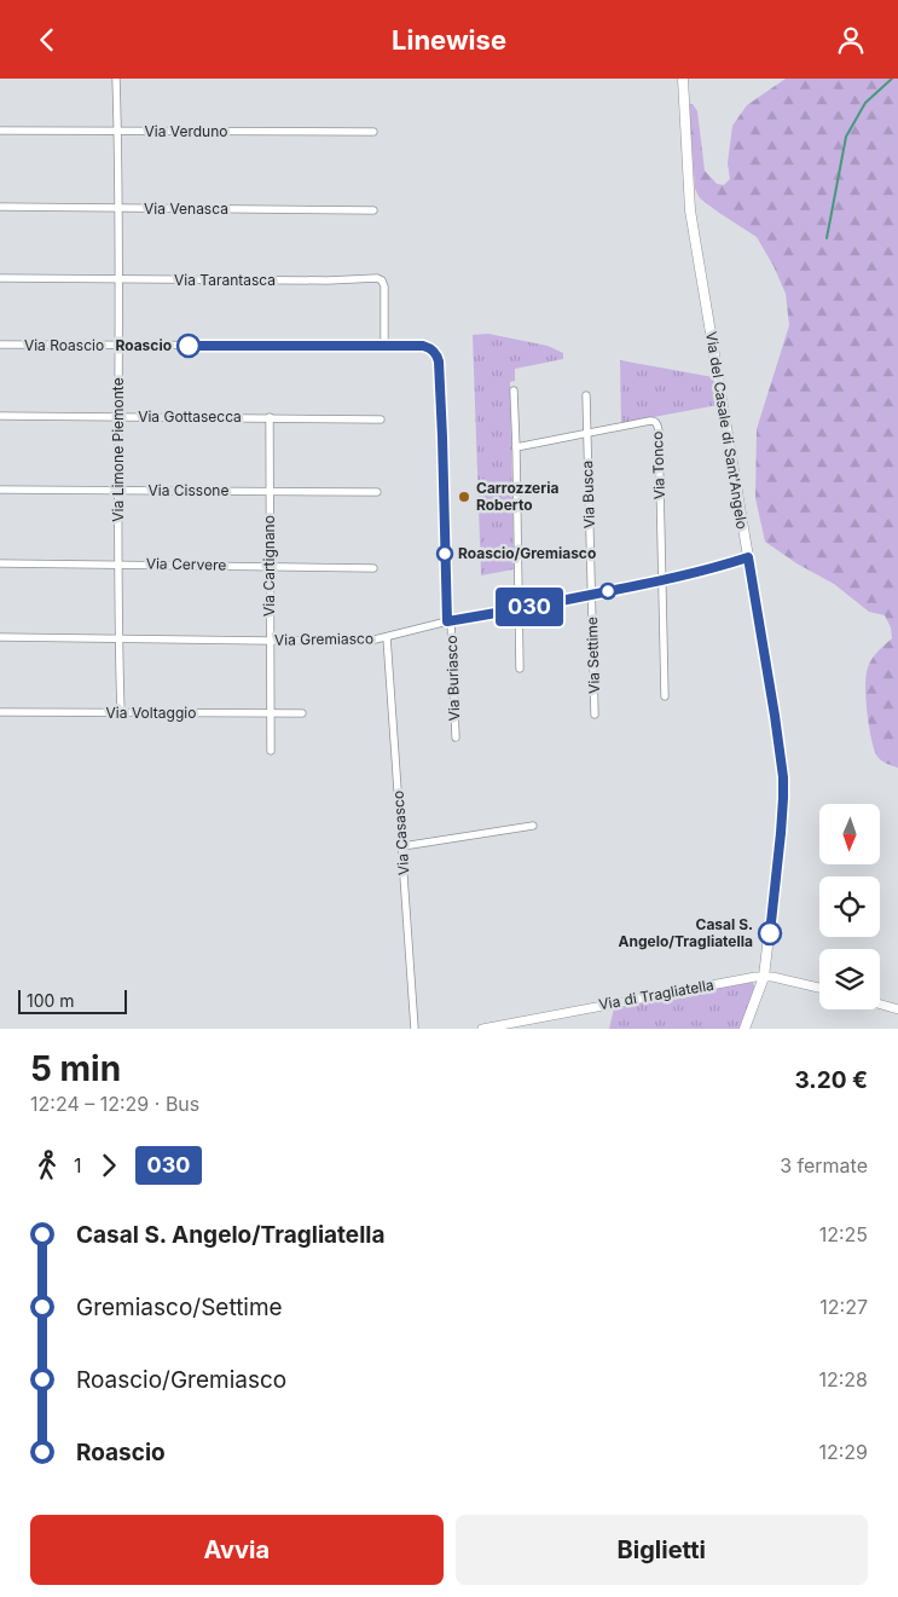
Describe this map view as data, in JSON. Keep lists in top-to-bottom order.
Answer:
{
  "streets": {
    "main road": ["Via del Casale di Sant'Angelo"],
    "street": [
      "Via Verduno",
      "Via Venasca",
      "Via Tarantasca",
      "Via Roascio",
      "Via Gottasecca",
      "Via Limone Piemonte",
      "Via Tonco",
      "Via Cissone",
      "Via Busca",
      "Via Cervere",
      "Via Cartignano",
      "Via Gremiasco",
      "Via Settime",
      "Via Buriasco",
      "Via Voltaggio",
      "Via Casasco",
      "Via di Tragliatella"
    ]
  },
  "crossings": [
    ["Via Verduno", "Via Limone Piemonte"],
    ["Via Venasca", "Via Limone Piemonte"],
    ["Via Tarantasca", "Via Roascio"],
    ["Via Tarantasca", "Via Limone Piemonte"],
    ["Via Roascio", "Via Limone Piemonte"],
    ["Via Roascio", "Via Gremiasco"],
    ["Via Roascio", "Via Buriasco"],
    ["Via Gottasecca", "Via Limone Piemonte"],
    ["Via Gottasecca", "Via Cartignano"],
    ["Via del Casale di Sant'Angelo", "Via Gremiasco"],
    ["Via del Casale di Sant'Angelo", "Via di Tragliatella"],
    ["Via Limone Piemonte", "Via Cissone"],
    ["Via Limone Piemonte", "Via Cervere"],
    ["Via Limone Piemonte", "Via Gremiasco"],
    ["Via Limone Piemonte", "Via Voltaggio"],
    ["Via Tonco", "Via Busca"],
    ["Via Tonco", "Via Gremiasco"],
    ["Via Cissone", "Via Cartignano"],
    ["Via Busca", "Via Gremiasco"],
    ["Via Busca", "Via Settime"],
    ["Via Cervere", "Via Cartignano"],
    ["Via Cartignano", "Via Gremiasco"],
    ["Via Cartignano", "Via Voltaggio"],
    ["Via Gremiasco", "Via Settime"],
    ["Via Gremiasco", "Via Buriasco"],
    ["Via Gremiasco", "Via Casasco"]
  ],
  "places": [
    "Roascio",
    "Carrozzeria Roberto",
    "Roascio/Gremiasco",
    "Casal S. Angelo/Tragliatella"
  ],
  "lines": ["bus line 030"],
  "scale_bar": "100 m",
  "north": "bottom",
  "page": {
    "header": "Linewise",
    "on_map": "030",
    "scale": "100 m",
    "heading": ["5 min", "12:24 – 12:29 · Bus", "3.20 €"],
    "legs": ["1", "030", "3 fermate"],
    "list": [
      {
        "name": "Casal S. Angelo/Tragliatella",
        "value": "12:25"
      },
      {
        "name": "Gremiasco/Settime",
        "value": "12:27"
      },
      {
        "name": "Roascio/Gremiasco",
        "value": "12:28"
      },
      {
        "name": "Roascio",
        "value": "12:29"
      }
    ],
    "buttons": ["Avvia", "Biglietti"]
  }
}
